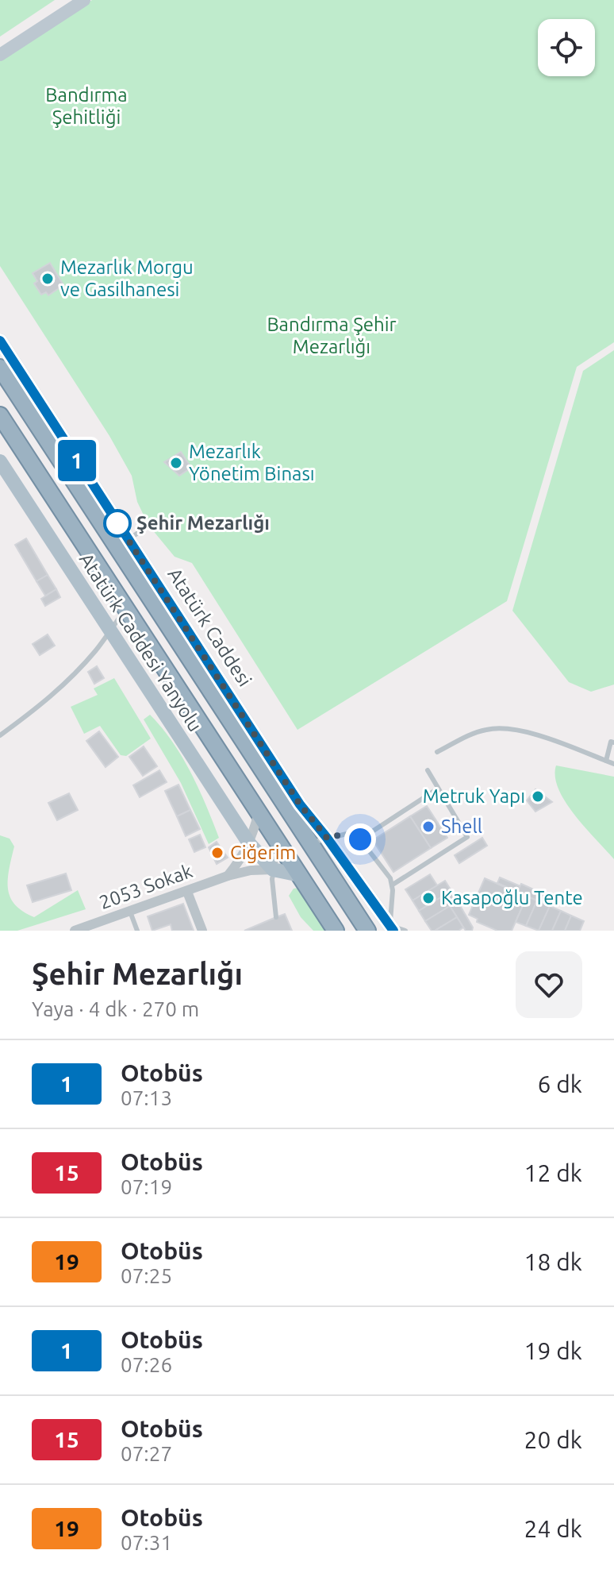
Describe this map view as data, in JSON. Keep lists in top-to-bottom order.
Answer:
{
  "streets": {
    "highway": ["Atatürk Caddesi"],
    "main road": ["Atatürk Caddesi Yanyolu"],
    "street": ["2053 Sokak"]
  },
  "crossings": [
    ["Atatürk Caddesi Yanyolu", "2053 Sokak"]
  ],
  "parks": ["Bandırma Şehitliği", "Bandırma Şehir Mezarlığı"],
  "places": [
    "Mezarlık Morgu ve Gasilhanesi",
    "Mezarlık Yönetim Binası",
    "Şehir Mezarlığı",
    "Metruk Yapı",
    "Shell",
    "Ciğerim",
    "Kasapoğlu Tente"
  ],
  "lines": ["bus line 1"],
  "page": {
    "on_map": "1",
    "heading": ["Şehir Mezarlığı", "Yaya · 4 dk · 270 m"],
    "list": [
      {
        "mark": "1",
        "name": "Otobüs",
        "note": "07:13",
        "value": "6 dk"
      },
      {
        "mark": "15",
        "name": "Otobüs",
        "note": "07:19",
        "value": "12 dk"
      },
      {
        "mark": "19",
        "name": "Otobüs",
        "note": "07:25",
        "value": "18 dk"
      },
      {
        "mark": "1",
        "name": "Otobüs",
        "note": "07:26",
        "value": "19 dk"
      },
      {
        "mark": "15",
        "name": "Otobüs",
        "note": "07:27",
        "value": "20 dk"
      },
      {
        "mark": "19",
        "name": "Otobüs",
        "note": "07:31",
        "value": "24 dk"
      }
    ]
  }
}
